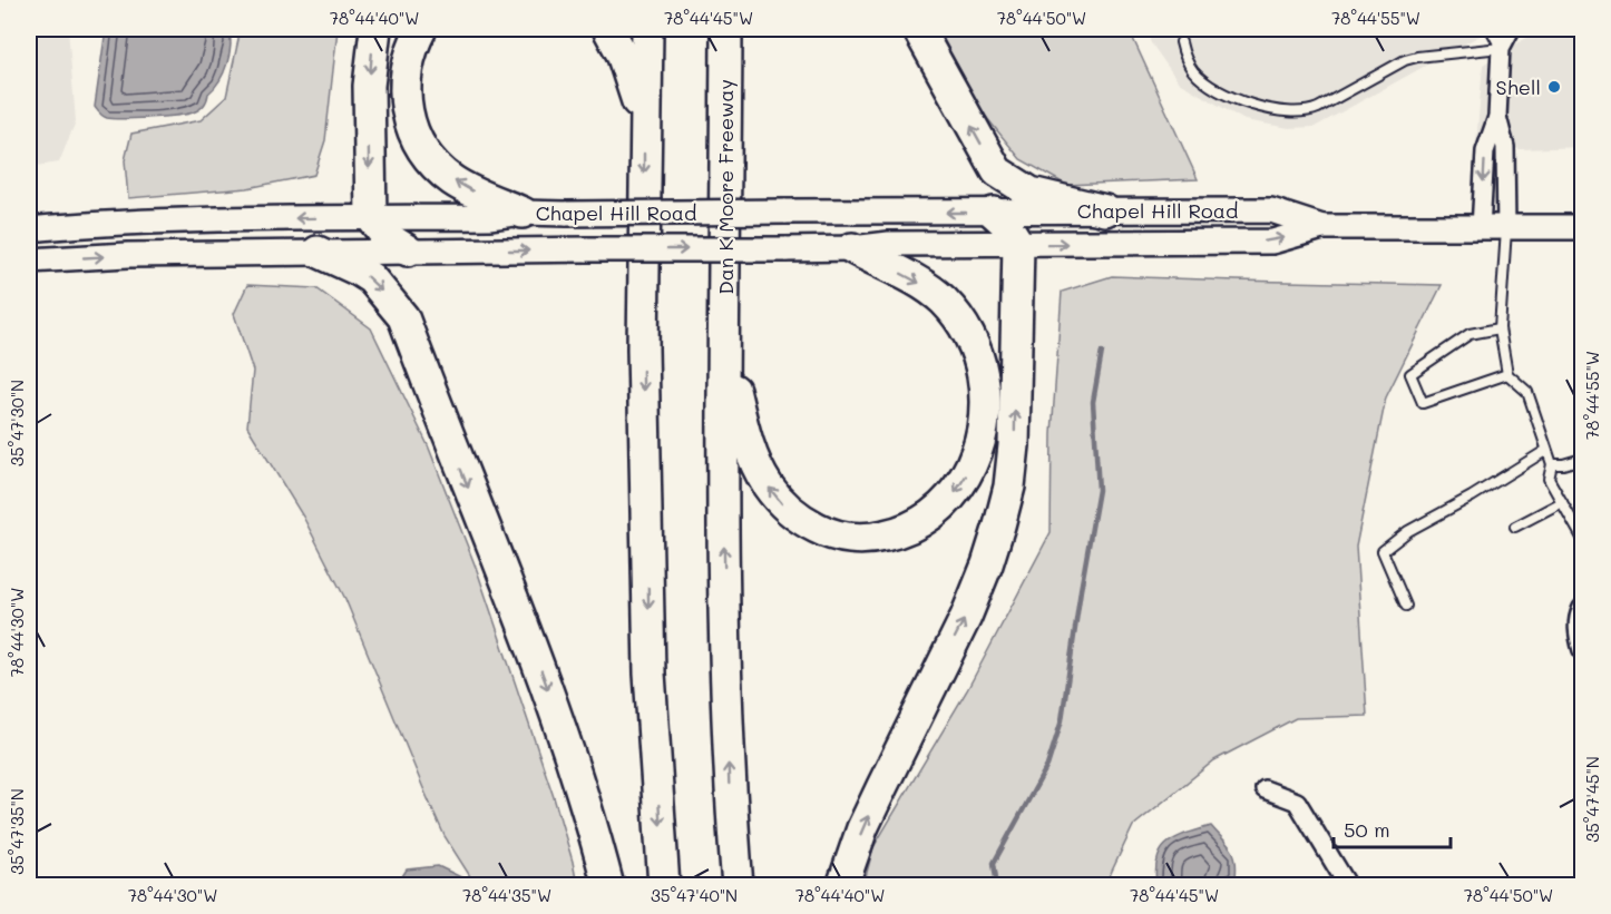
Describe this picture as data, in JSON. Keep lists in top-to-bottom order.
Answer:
{
  "streets": {
    "highway": ["Dan K Moore Freeway"],
    "main road": ["Chapel Hill Road"]
  },
  "places": ["Shell"],
  "scale_bar": "50 m",
  "coordinates": [
    "78°44'40\"W",
    "78°44'45\"W",
    "78°44'50\"W",
    "78°44'55\"W",
    "35°47'30\"N",
    "78°44'30\"W",
    "35°47'45\"N",
    "35°47'35\"N",
    "78°44'35\"W",
    "35°47'40\"N"
  ]
}
